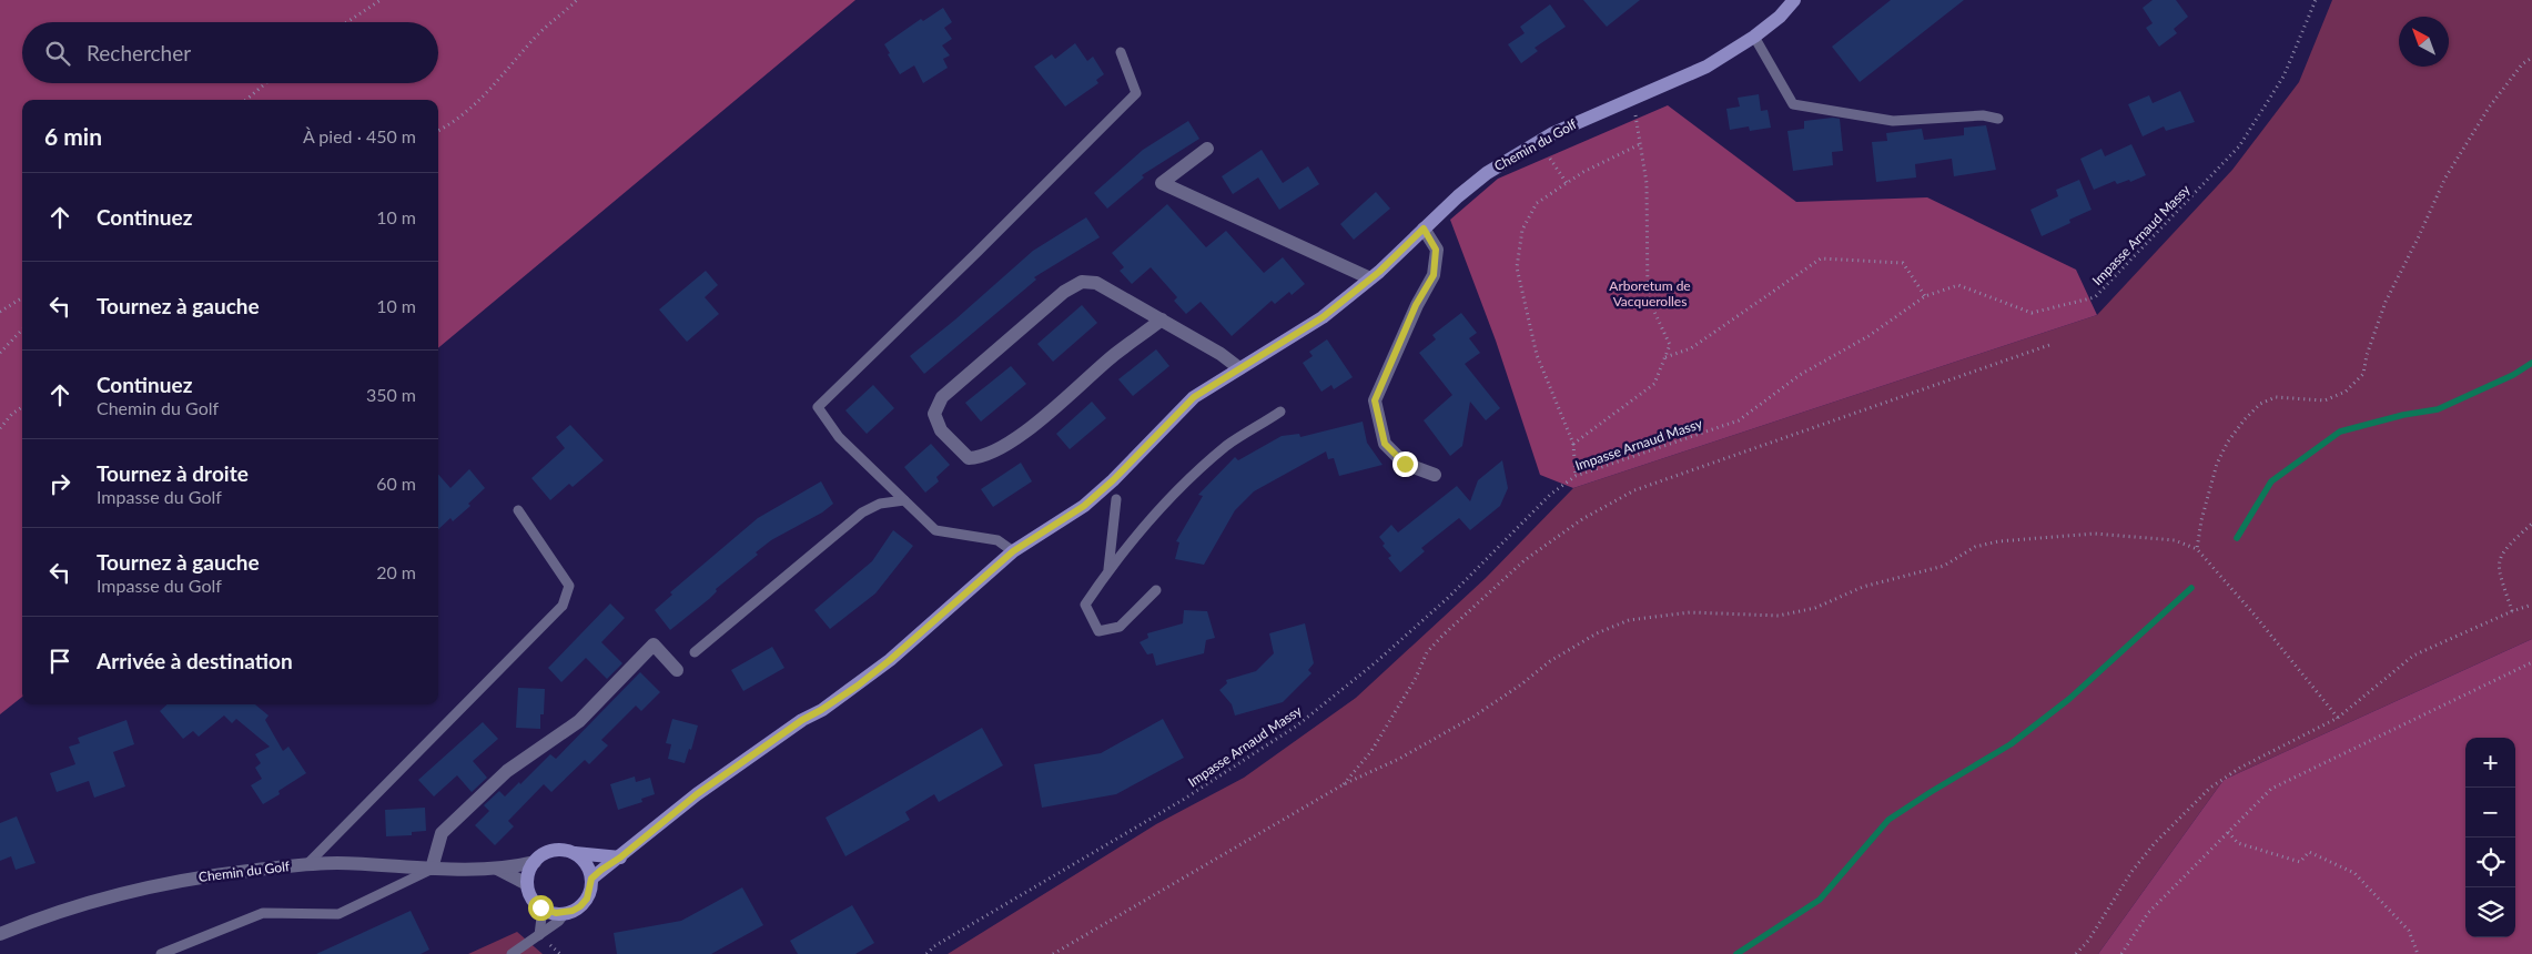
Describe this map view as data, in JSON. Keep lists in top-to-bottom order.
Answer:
{
  "streets": {
    "street": ["Chemin du Golf"],
    "path": ["Impasse Arnaud Massy"]
  },
  "parks": ["Arboretum de Vacquerolles"],
  "north": "top left",
  "page": {
    "search": "Rechercher",
    "heading": ["6 min", "À pied · 450 m"],
    "list": [
      ["Continuez", "10 m"],
      ["Tournez à gauche", "10 m"],
      ["Continuez", "Chemin du Golf", "350 m"],
      ["Tournez à droite", "Impasse du Golf", "60 m"],
      ["Tournez à gauche", "Impasse du Golf", "20 m"],
      "Arrivée à destination"
    ],
    "map_buttons": ["+", "−"]
  }
}
